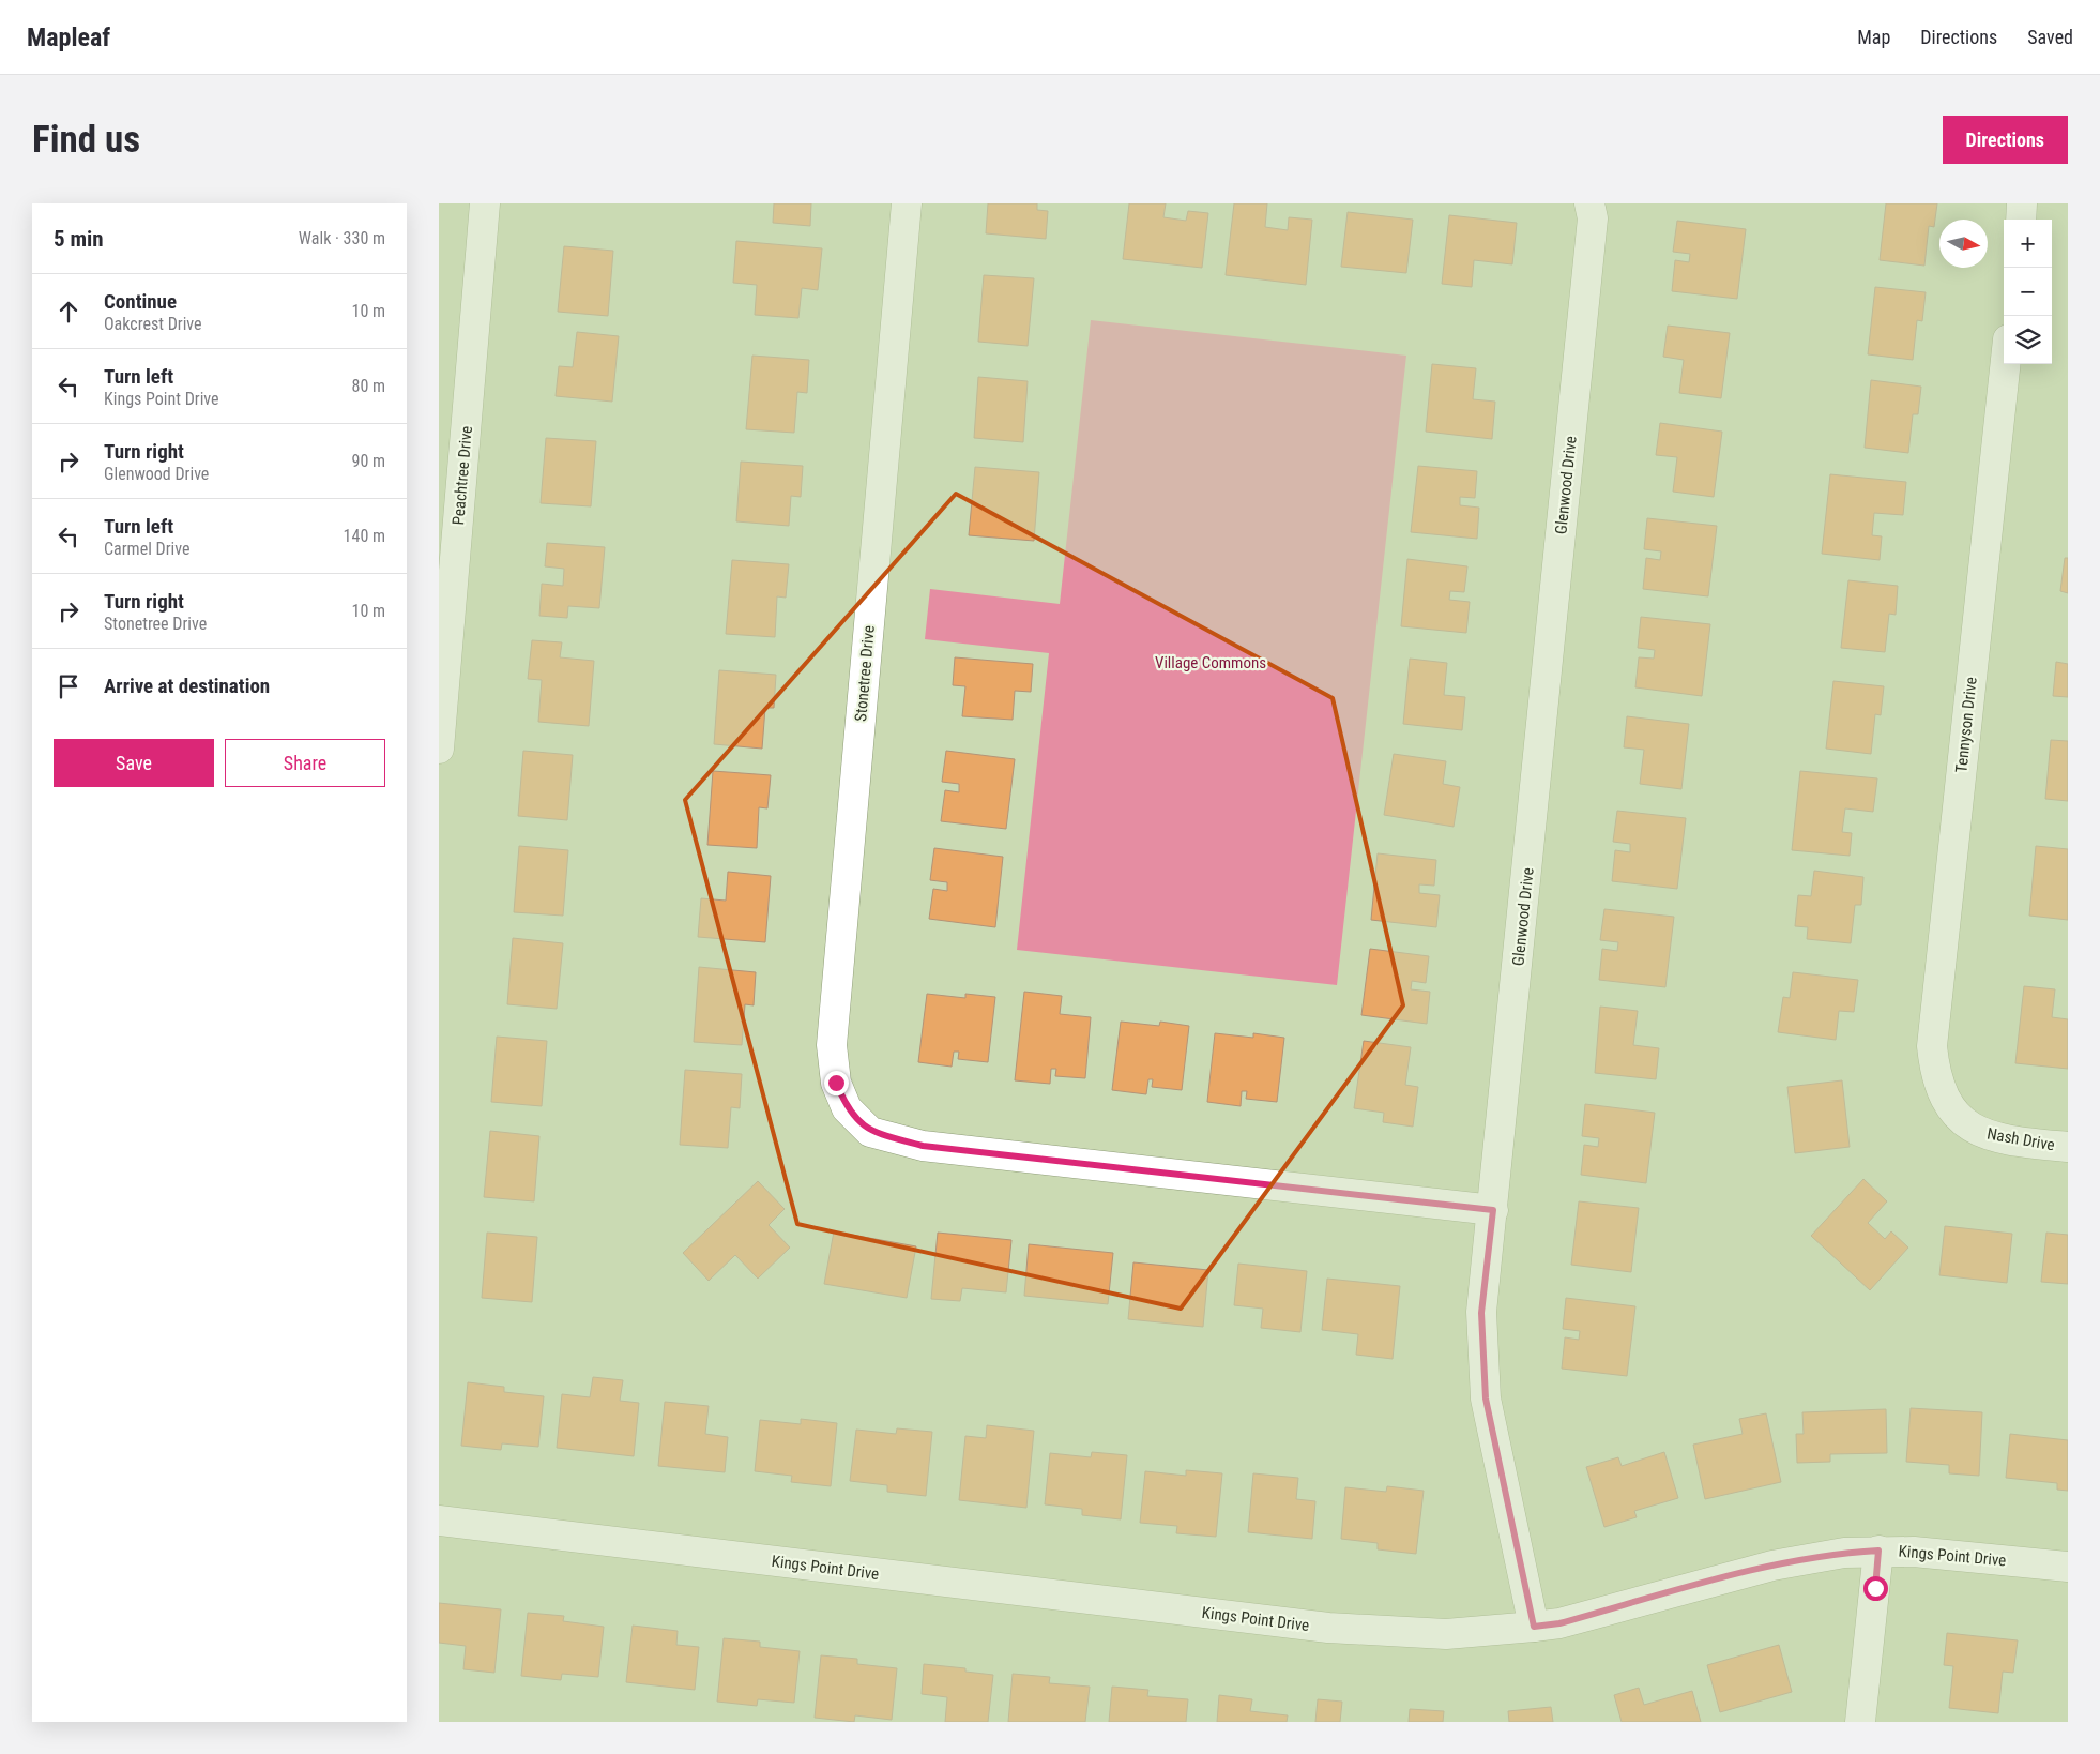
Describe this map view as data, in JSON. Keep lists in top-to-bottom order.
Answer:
{
  "streets": {
    "street": [
      "Peachtree Drive",
      "Glenwood Drive",
      "Stonetree Drive",
      "Tennyson Drive",
      "Nash Drive",
      "Kings Point Drive"
    ]
  },
  "crossings": [
    ["Glenwood Drive", "Stonetree Drive"],
    ["Glenwood Drive", "Kings Point Drive"],
    ["Tennyson Drive", "Nash Drive"]
  ],
  "parks": ["Village Commons"],
  "north": "right",
  "page": {
    "header": "Mapleaf",
    "nav": ["Map", "Directions", "Saved"],
    "buttons": [
      "Directions",
      ["Save", "Share"]
    ],
    "title": "Find us",
    "heading": ["5 min", "Walk · 330 m"],
    "map_buttons": ["+", "−"],
    "list": [
      ["Continue", "Oakcrest Drive", "10 m"],
      ["Turn left", "Kings Point Drive", "80 m"],
      ["Turn right", "Glenwood Drive", "90 m"],
      ["Turn left", "Carmel Drive", "140 m"],
      ["Turn right", "Stonetree Drive", "10 m"],
      "Arrive at destination"
    ]
  }
}
